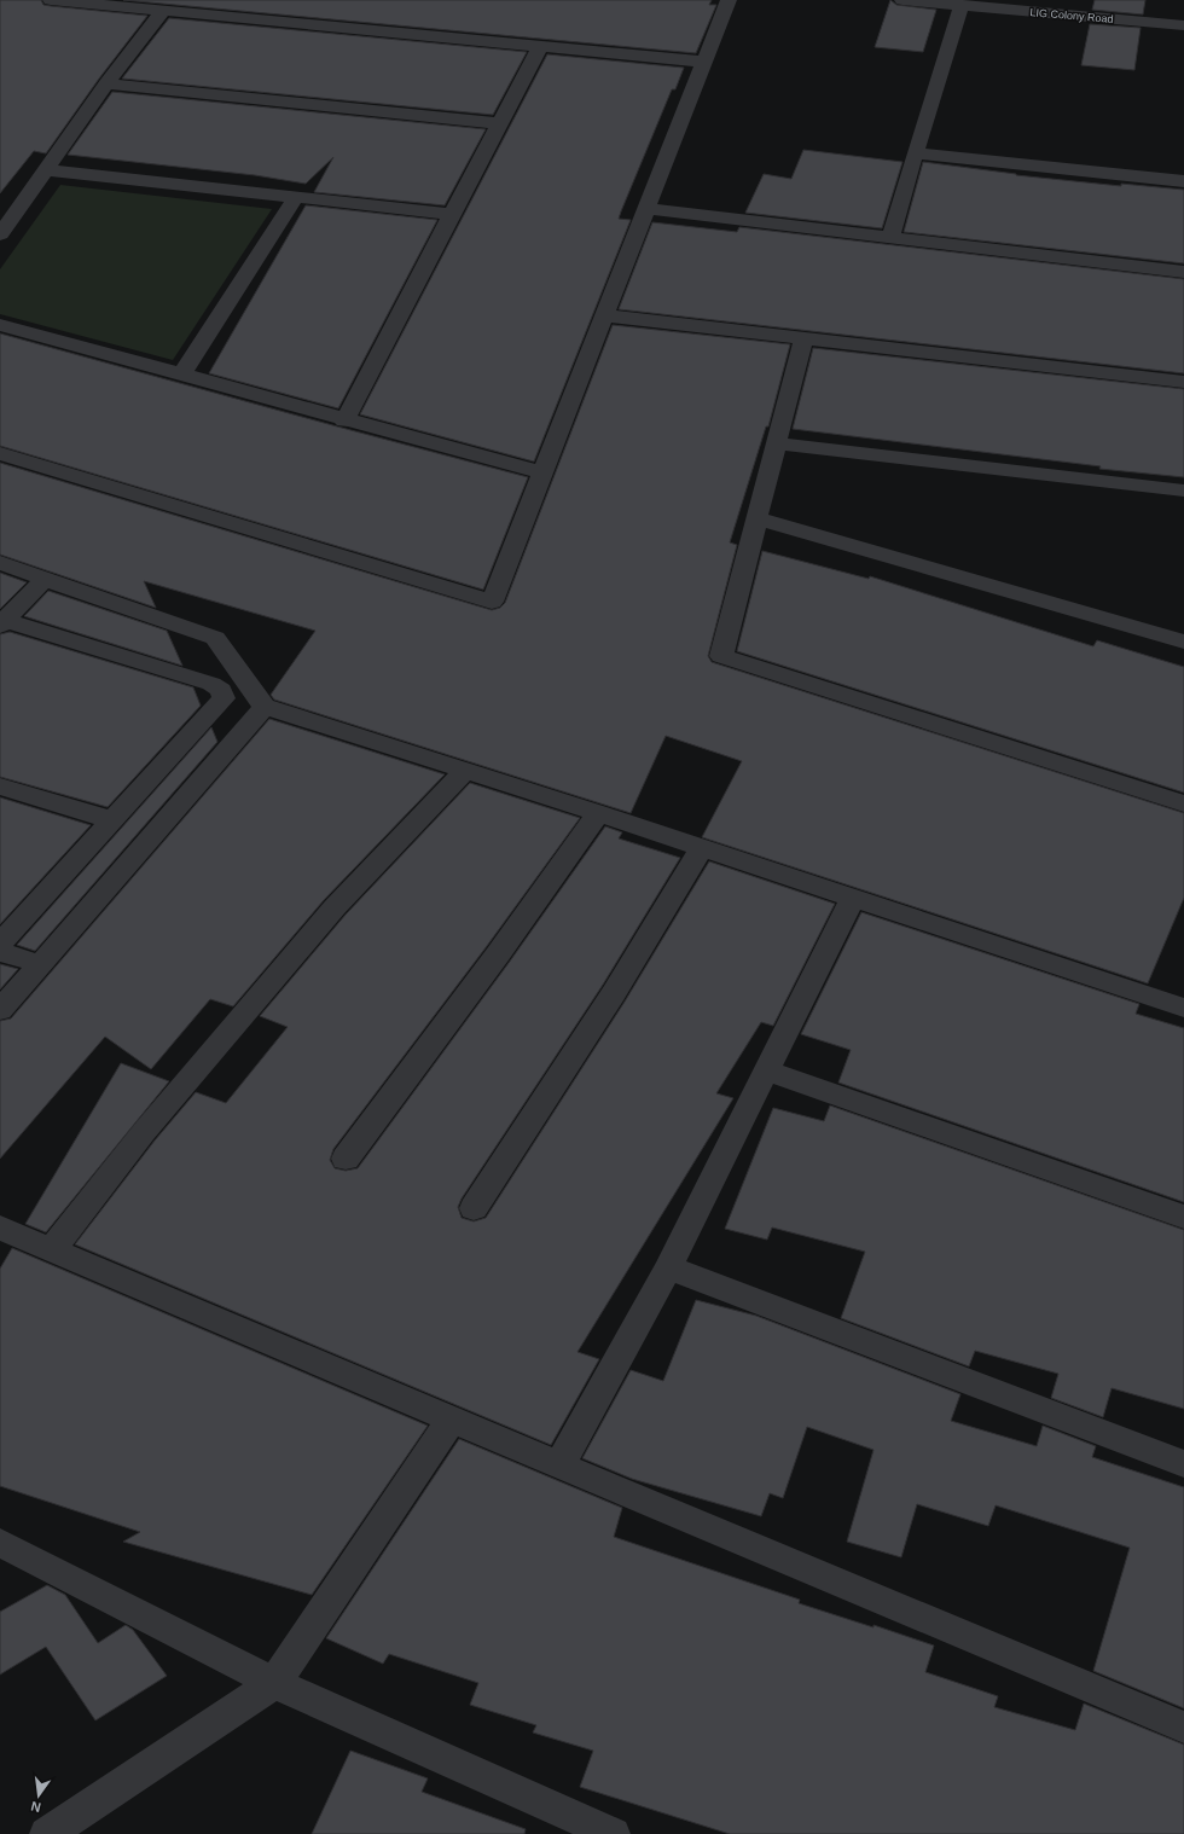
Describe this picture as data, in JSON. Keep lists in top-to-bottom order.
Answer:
{
  "streets": {
    "street": ["LIG Colony Road"]
  },
  "north": "bottom"
}
